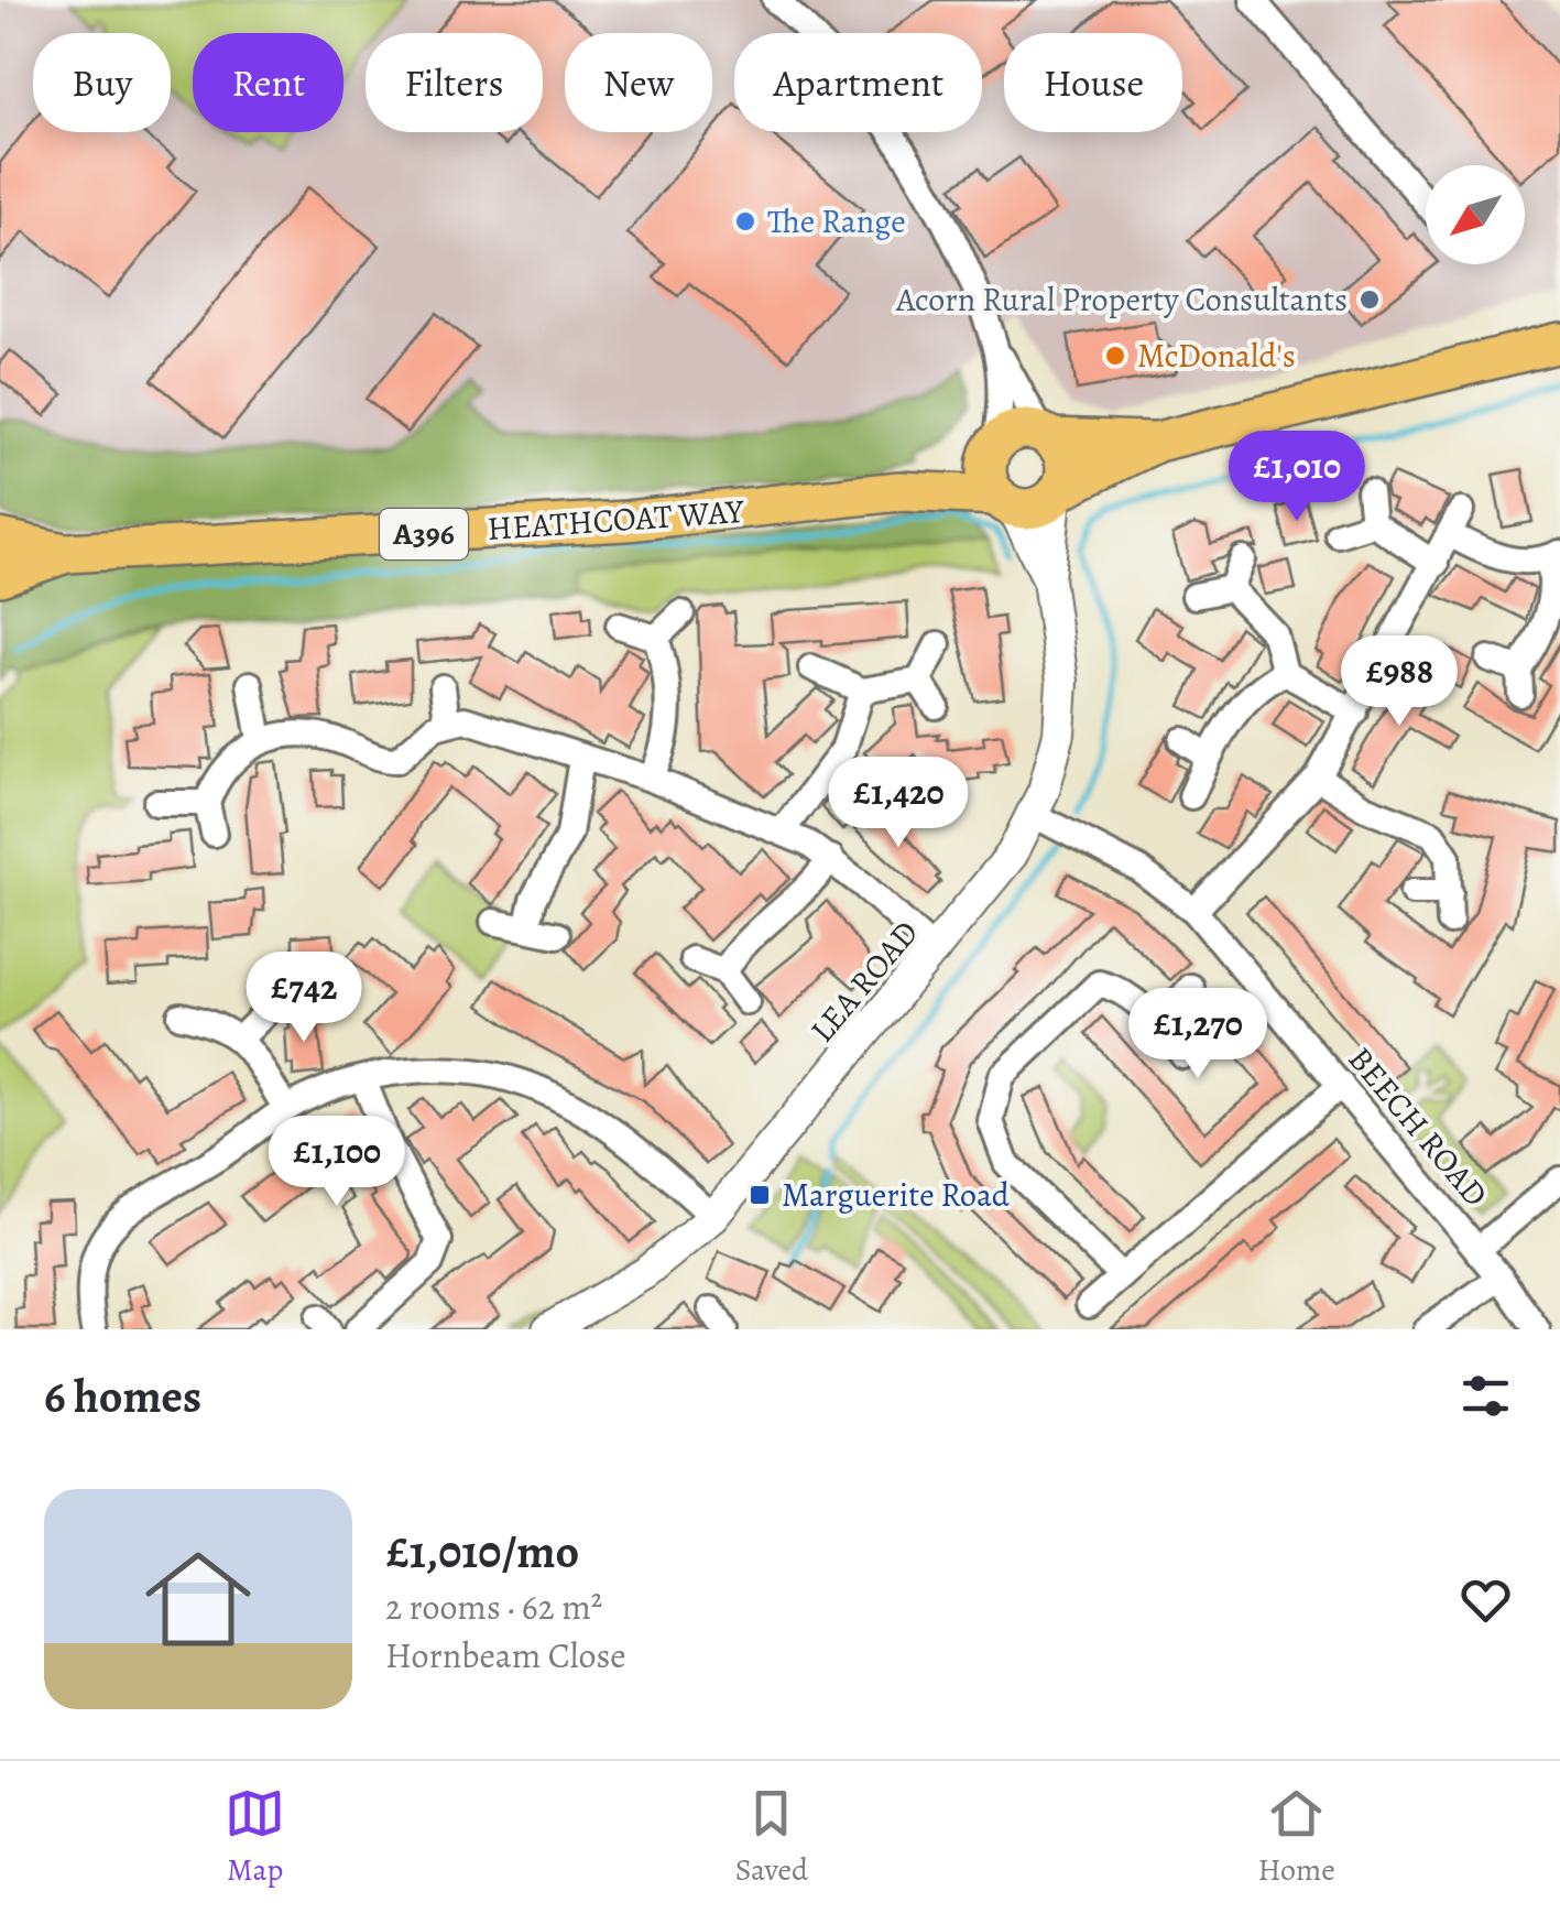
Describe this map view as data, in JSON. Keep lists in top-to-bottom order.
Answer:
{
  "streets": {
    "main road": ["HEATHCOAT WAY", "A396"],
    "street": ["LEA ROAD", "BEECH ROAD"]
  },
  "crossings": [
    ["HEATHCOAT WAY", "LEA ROAD"],
    ["LEA ROAD", "BEECH ROAD"]
  ],
  "places": {
    "other": ["The Range", "Acorn Rural Property Consultants", "McDonald's"],
    "transit": ["Marguerite Road"]
  },
  "north": "bottom left",
  "page": {
    "chip": [
      "Buy",
      "Rent",
      "Filters",
      "New",
      "Apartment",
      "House"
    ],
    "price": [
      "£1,010",
      "£988",
      "£1,420",
      "£742",
      "£1,270",
      "£1,100"
    ],
    "heading": "6 homes",
    "list": [
      {
        "name": "£1,010/mo",
        "note": "2 rooms · 62 m² · Hornbeam Close"
      }
    ],
    "tabs": ["Map", "Saved", "Home"]
  }
}
